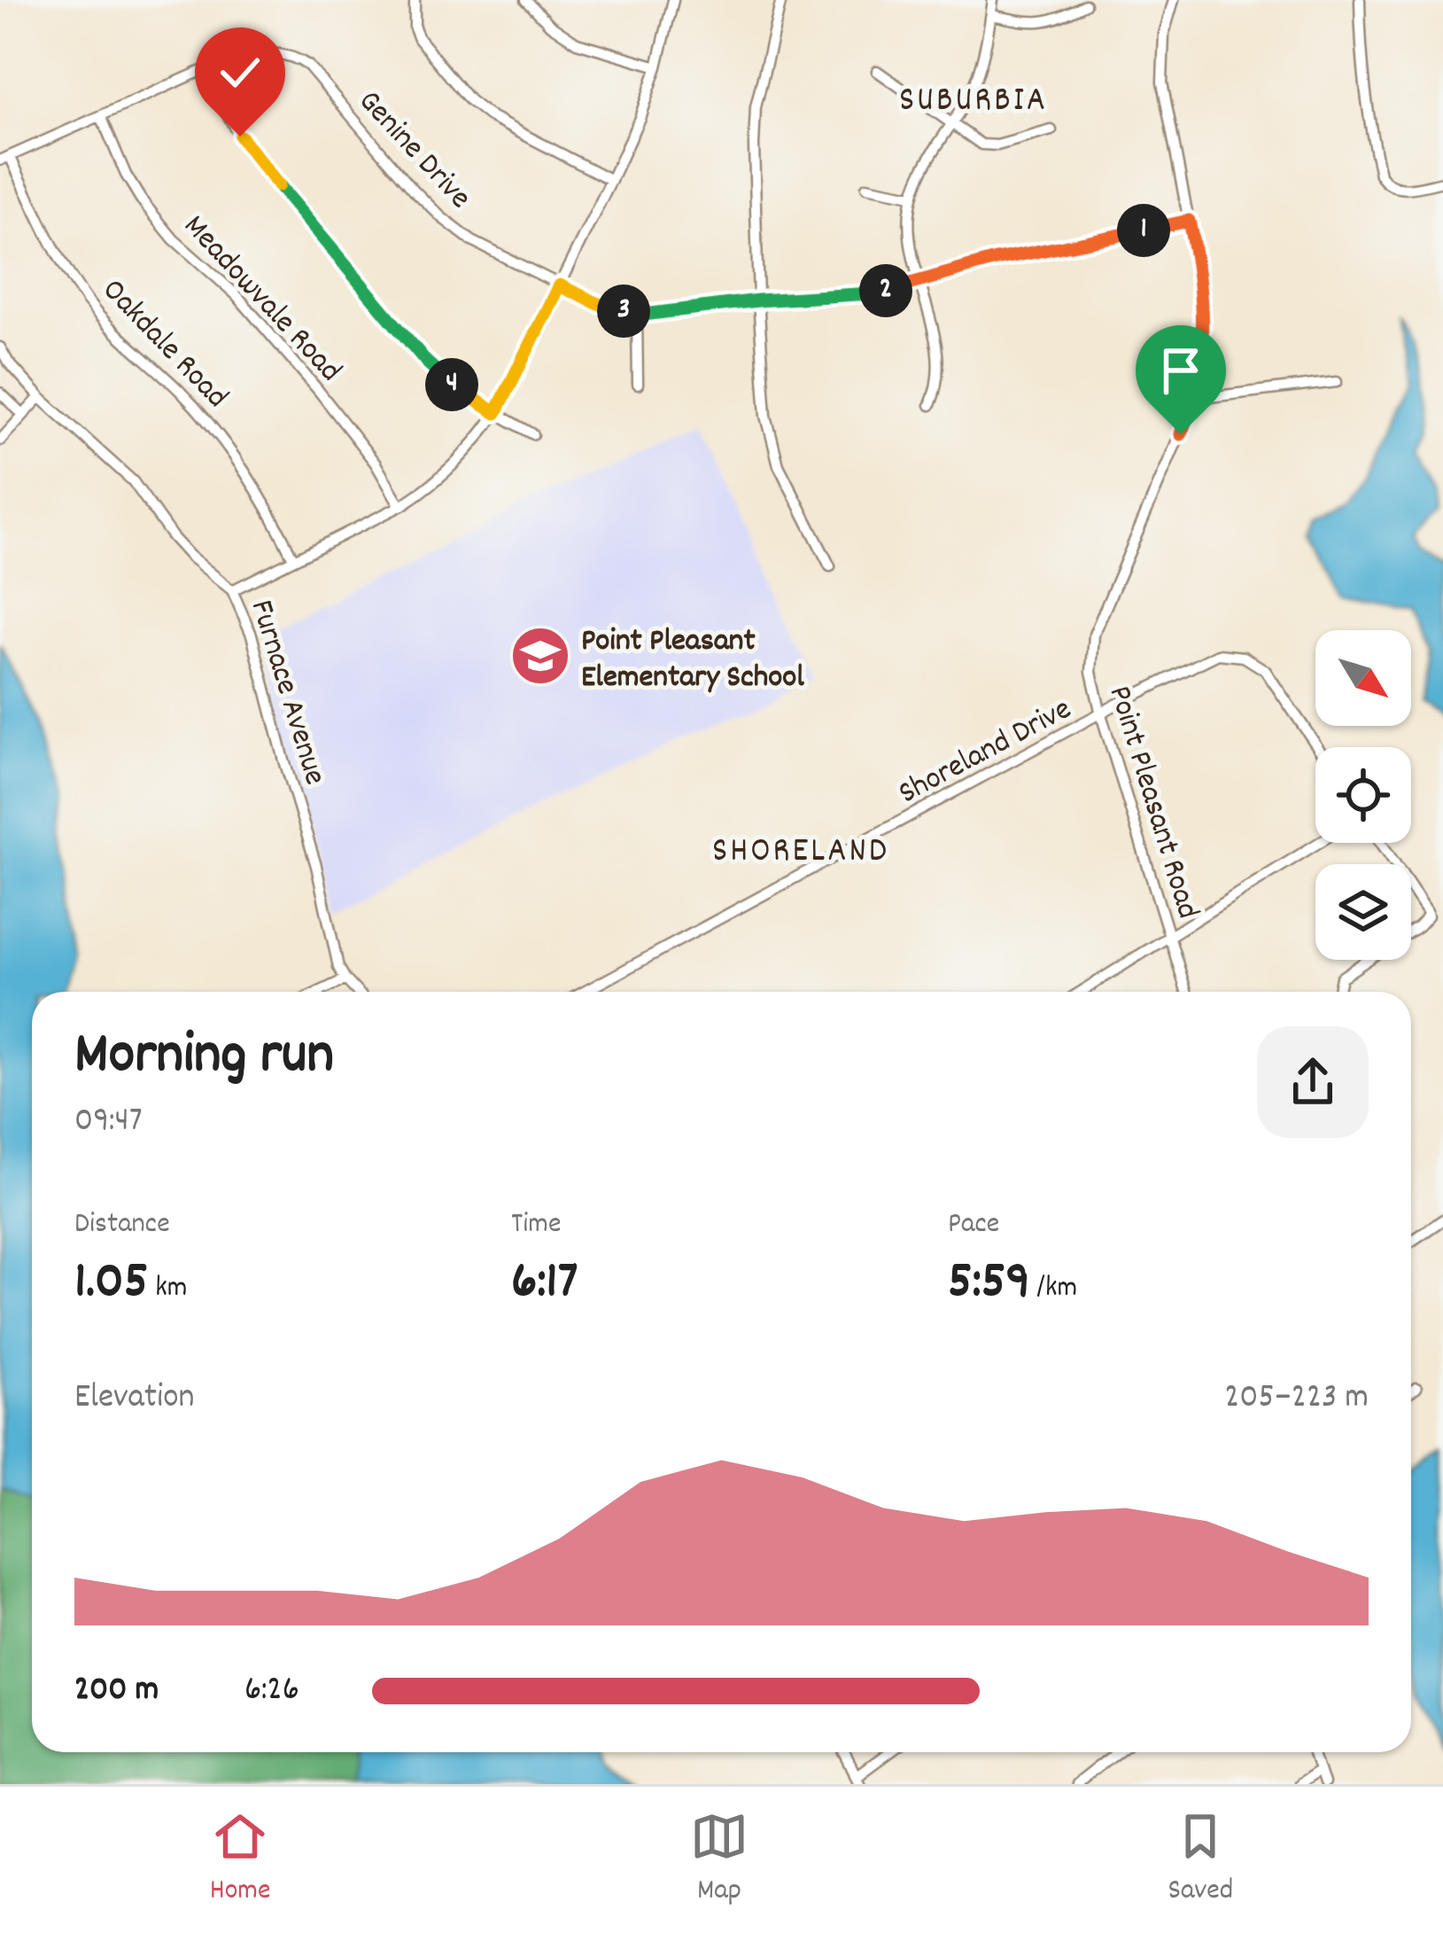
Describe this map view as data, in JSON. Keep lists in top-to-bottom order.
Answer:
{
  "streets": {
    "street": [
      "Genine Drive",
      "Meadowvale Road",
      "Oakdale Road",
      "Furnace Avenue",
      "Shoreland Drive",
      "Point Pleasant Road"
    ]
  },
  "crossings": [
    ["Genine Drive", "Meadowvale Road"],
    ["Genine Drive", "Oakdale Road"],
    ["Genine Drive", "Point Pleasant Road"],
    ["Shoreland Drive", "Point Pleasant Road"]
  ],
  "districts": ["SUBURBIA", "SHORELAND"],
  "places": {
    "school or university": ["Point Pleasant Elementary School"]
  },
  "north": "bottom right",
  "page": {
    "pins": [
      "1",
      "2",
      "3",
      "4"
    ],
    "heading": ["Morning run", "09:47"],
    "stats": [
      ["Distance", "1.05 km"],
      ["Time", "6:17"],
      ["Pace", "5:59 /km"]
    ],
    "chart": ["Elevation", "205–223 m"],
    "list": [
      {
        "name": "200 m",
        "note": "6:26"
      }
    ],
    "tabs": ["Home", "Map", "Saved"]
  }
}
